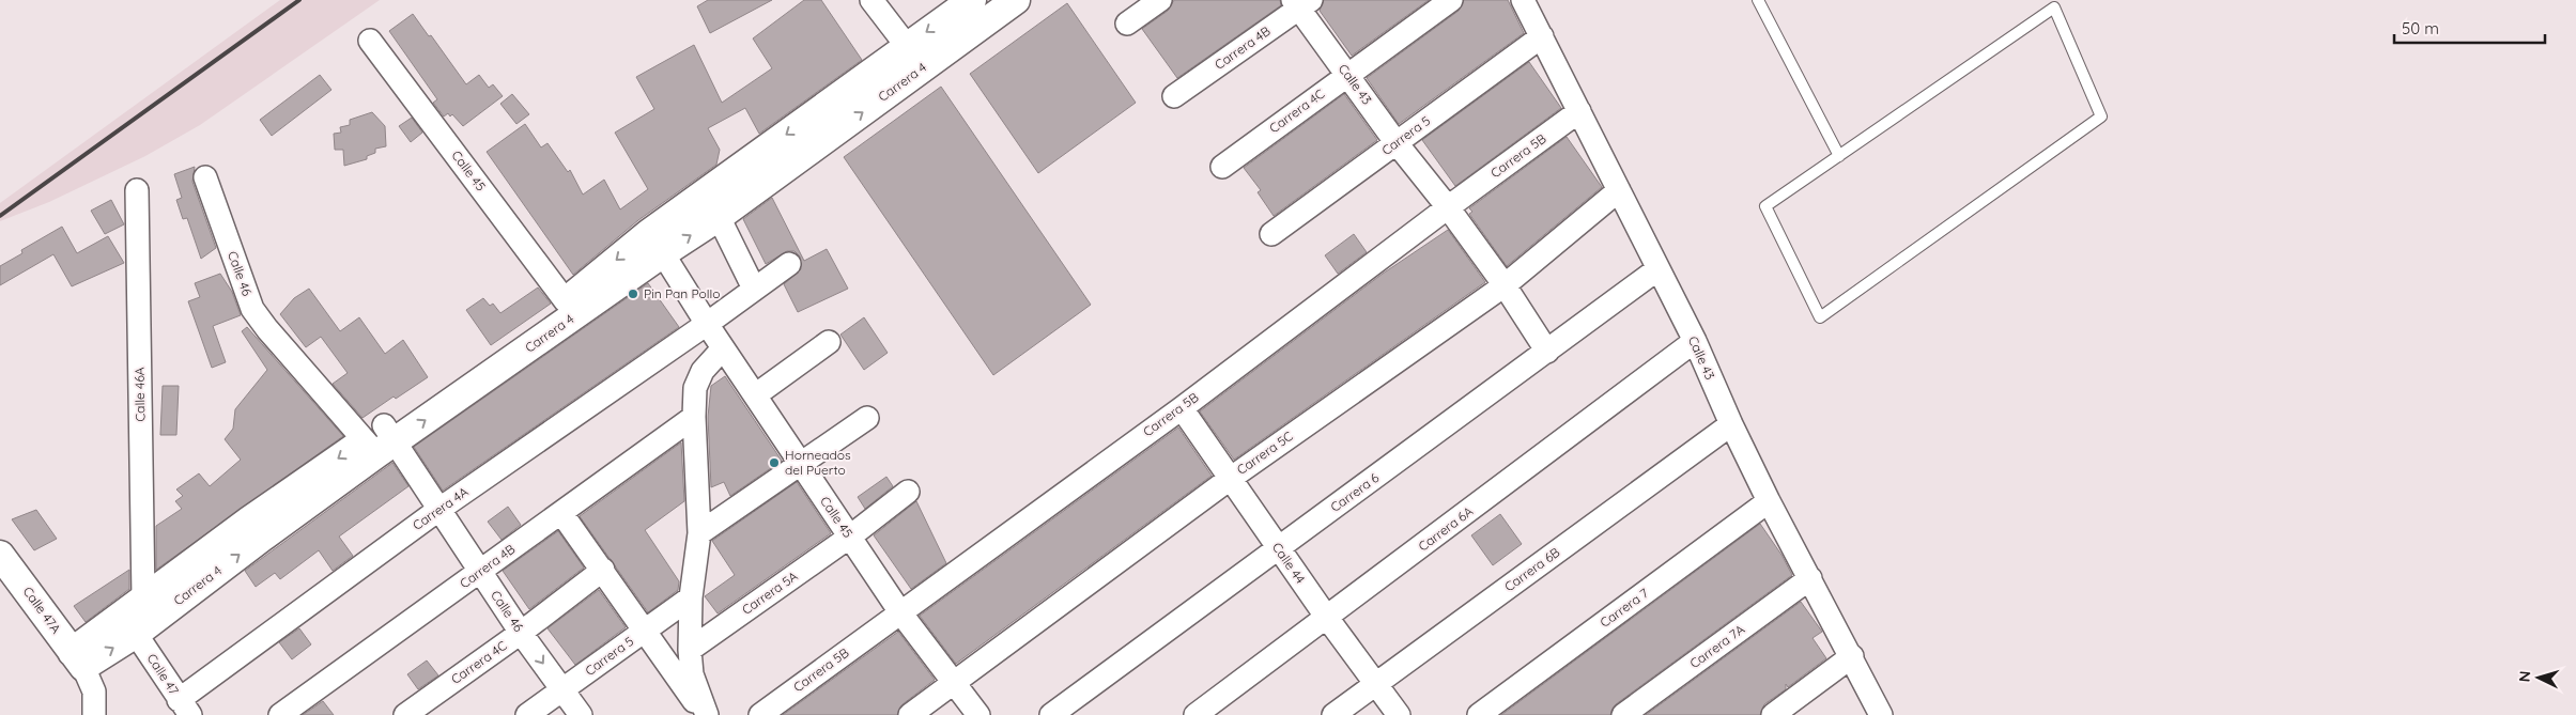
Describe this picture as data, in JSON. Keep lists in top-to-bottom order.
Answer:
{
  "streets": {
    "street": [
      "Carrera 4B",
      "Carrera 4",
      "Calle 43",
      "Carrera 4C",
      "Carrera 5",
      "Carrera 5B",
      "Calle 45",
      "Calle 46",
      "Calle 46A",
      "Carrera 5C",
      "Carrera 6",
      "Carrera 4A",
      "Carrera 6A",
      "Calle 44",
      "Carrera 6B",
      "Carrera 5A",
      "Carrera 7",
      "Calle 47A",
      "Carrera 7A",
      "Calle 47"
    ]
  },
  "crossings": [
    ["Carrera 4B", "Calle 43"],
    ["Carrera 4B", "Calle 46"],
    ["Carrera 4", "Calle 45"],
    ["Carrera 4", "Calle 46"],
    ["Carrera 4", "Calle 46A"],
    ["Carrera 4", "Calle 47A"],
    ["Carrera 4", "Calle 47"],
    ["Calle 43", "Carrera 4C"],
    ["Calle 43", "Carrera 5"],
    ["Calle 43", "Carrera 5B"],
    ["Calle 43", "Carrera 5C"],
    ["Calle 43", "Carrera 6"],
    ["Calle 43", "Carrera 6A"],
    ["Calle 43", "Carrera 6B"],
    ["Calle 43", "Carrera 7"],
    ["Calle 43", "Carrera 7A"],
    ["Carrera 4C", "Calle 46"],
    ["Carrera 5", "Calle 46"],
    ["Carrera 5B", "Calle 45"],
    ["Carrera 5B", "Calle 44"],
    ["Calle 45", "Carrera 5C"],
    ["Calle 45", "Carrera 4A"],
    ["Calle 45", "Carrera 5A"],
    ["Calle 46", "Carrera 4A"],
    ["Carrera 5C", "Calle 44"],
    ["Carrera 6", "Calle 44"],
    ["Carrera 4A", "Calle 47"],
    ["Carrera 6A", "Calle 44"],
    ["Calle 44", "Carrera 6B"]
  ],
  "places": ["Pin Pan Pollo", "Horneados del Puerto"],
  "scale_bar": "50 m",
  "north": "left"
}
